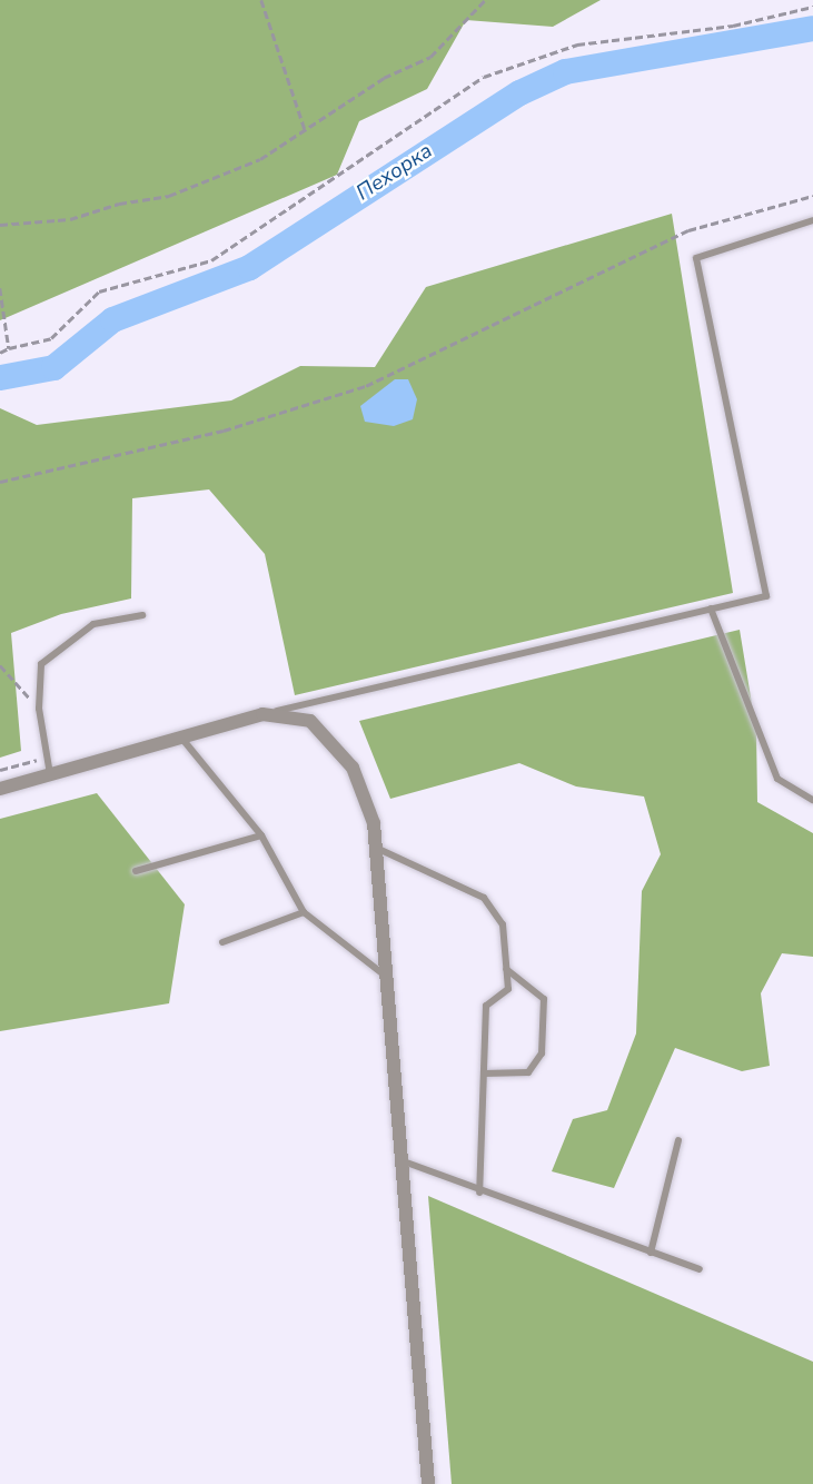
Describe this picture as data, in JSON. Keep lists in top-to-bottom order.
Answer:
{
  "water": ["Пехорка"]
}
